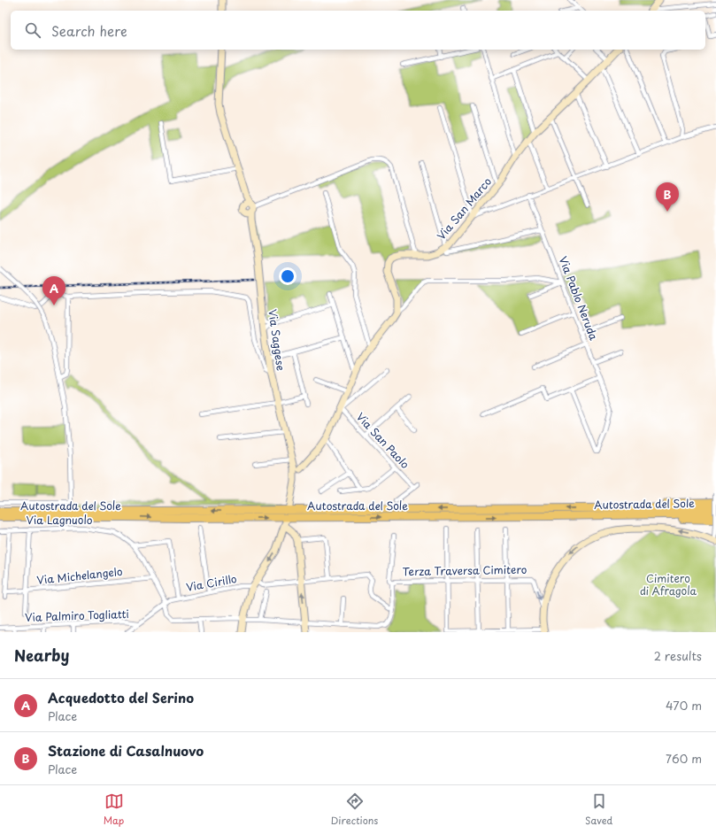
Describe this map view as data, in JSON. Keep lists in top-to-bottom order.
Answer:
{
  "streets": {
    "highway": ["Autostrada del Sole"],
    "main road": ["Via San Marco", "Via Saggese"],
    "street": [
      "Via Pablo Neruda",
      "Via San Paolo",
      "Via Lagnuolo",
      "Terza Traversa Cimitero",
      "Via Michelangelo",
      "Via Cirillo",
      "Via Palmiro Togliatti"
    ]
  },
  "crossings": [
    ["Via Lagnuolo", "Via Michelangelo"],
    ["Via Lagnuolo", "Via Cirillo"],
    ["Via Cirillo", "Via Palmiro Togliatti"]
  ],
  "parks": ["Cimitero di Afragola"],
  "page": {
    "search": "Search here",
    "pins": ["B", "A"],
    "heading": ["Nearby", "2 results"],
    "list": [
      {
        "mark": "A",
        "name": "Acquedotto del Serino",
        "note": "Place",
        "value": "470 m"
      },
      {
        "mark": "B",
        "name": "Stazione di Casalnuovo",
        "note": "Place",
        "value": "760 m"
      }
    ],
    "nav": ["Map", "Directions", "Saved"]
  }
}
